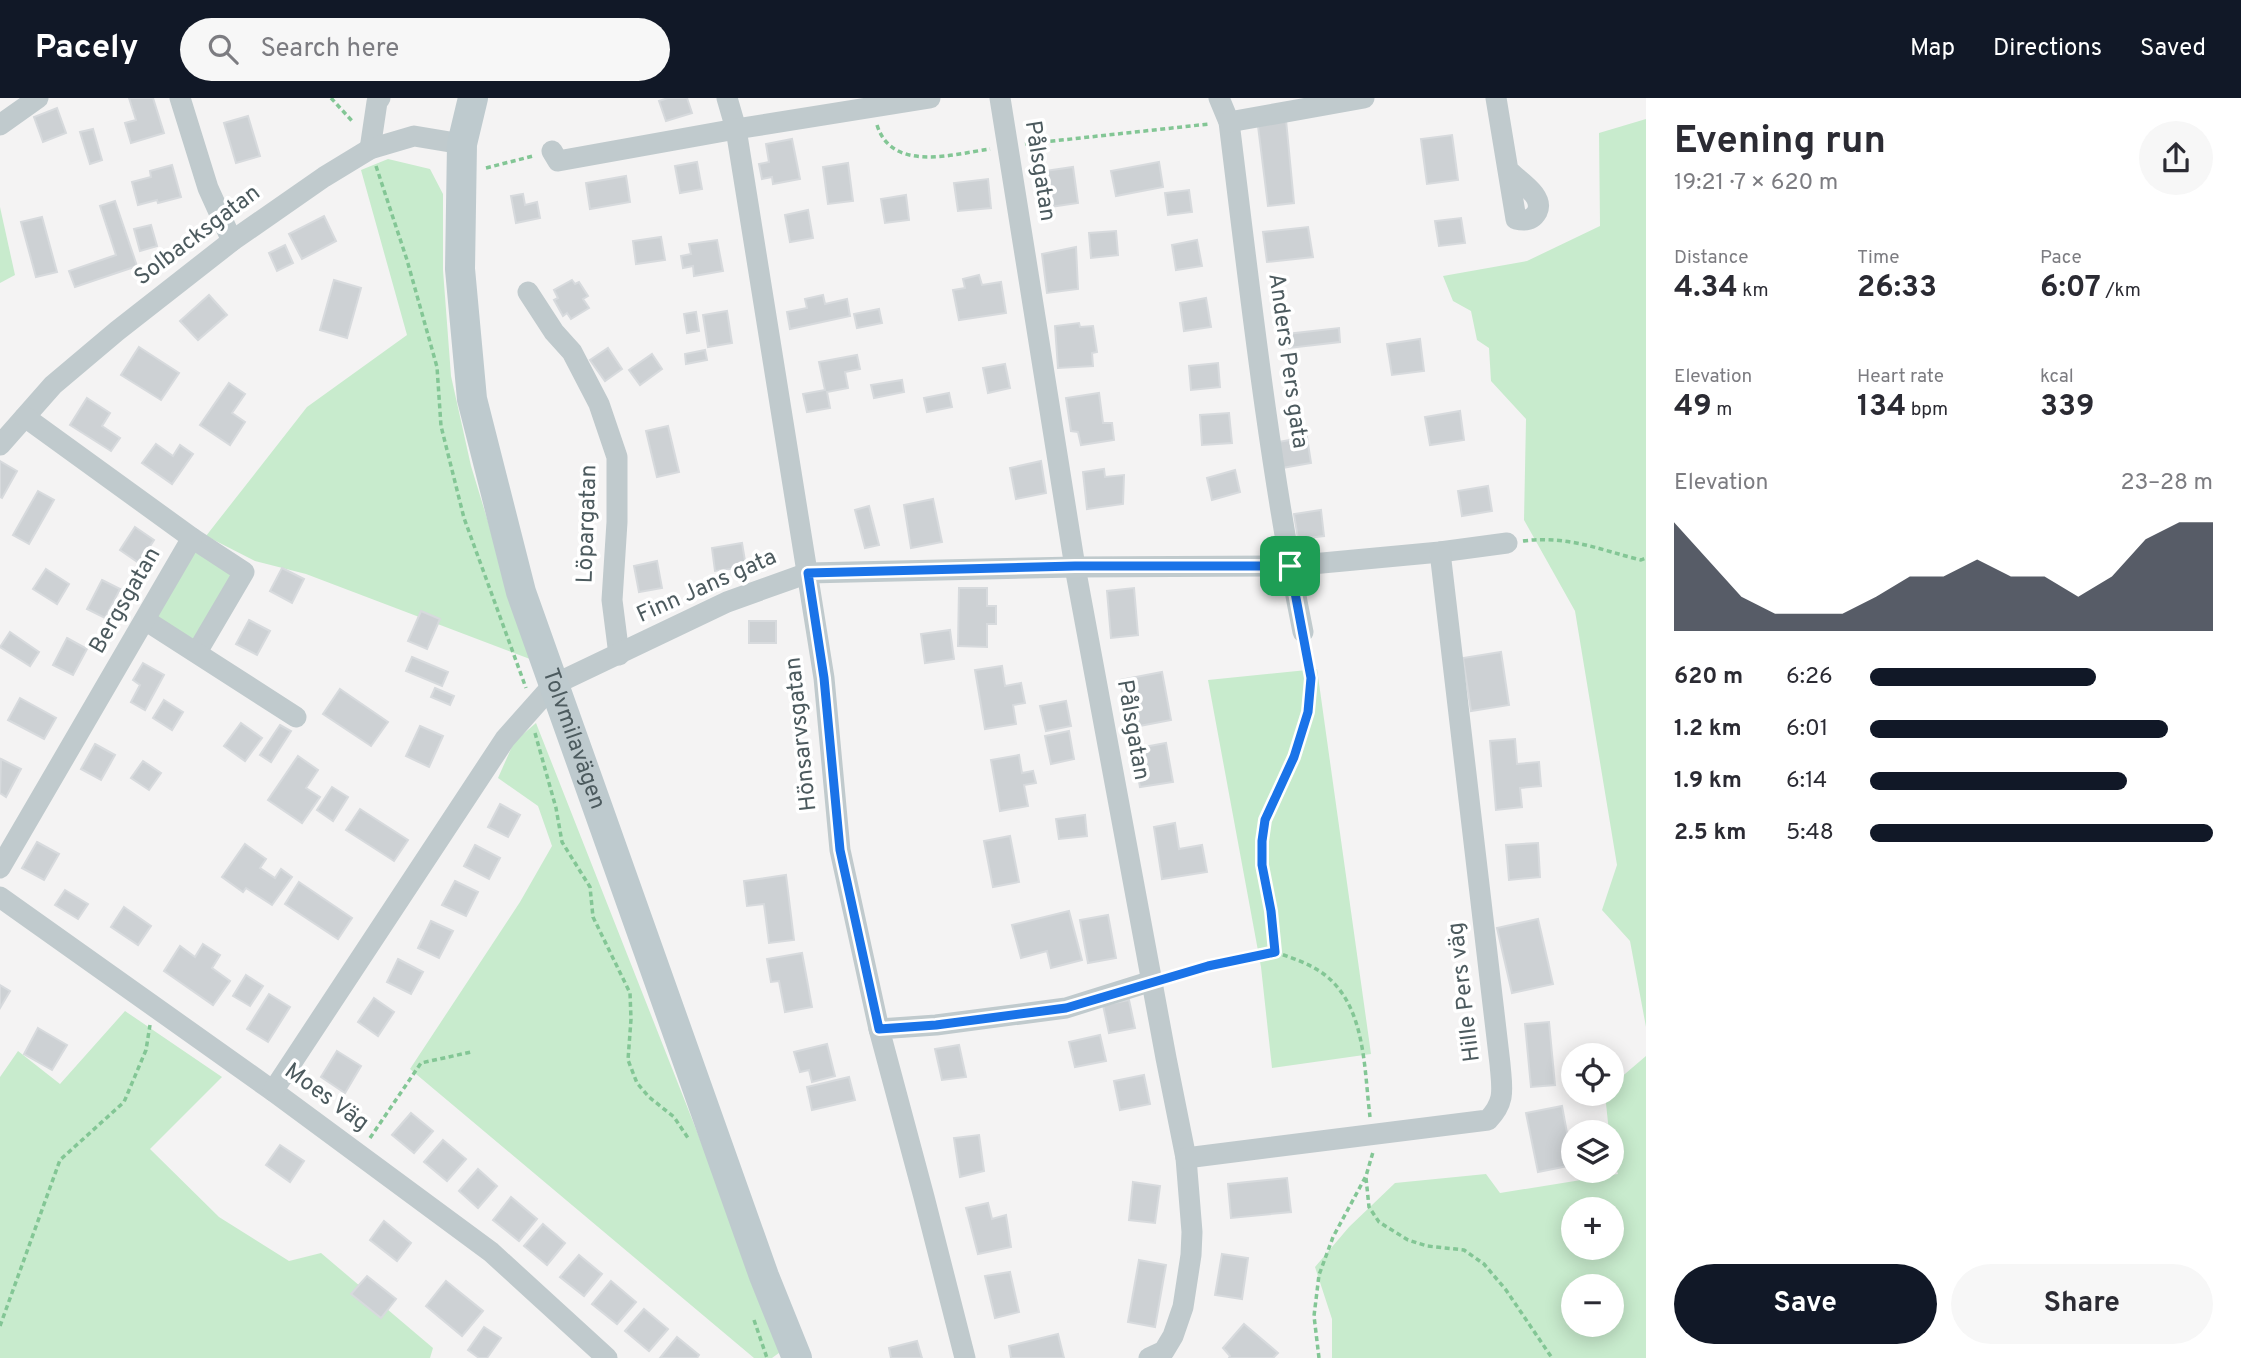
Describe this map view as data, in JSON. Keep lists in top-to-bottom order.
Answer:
{
  "streets": {
    "street": [
      "Pålsgatan",
      "Solbacksgatan",
      "Anders Pers gata",
      "Löpargatan",
      "Finn Jans gata",
      "Bergsgatan",
      "Hönsarvsgatan",
      "Tolvmilavägen",
      "Hille Pers väg",
      "Moes Väg"
    ]
  },
  "crossings": [
    ["Pålsgatan", "Finn Jans gata"],
    ["Pålsgatan", "Hille Pers väg"],
    ["Solbacksgatan", "Bergsgatan"],
    ["Solbacksgatan", "Tolvmilavägen"],
    ["Anders Pers gata", "Finn Jans gata"],
    ["Löpargatan", "Finn Jans gata"],
    ["Finn Jans gata", "Hönsarvsgatan"],
    ["Finn Jans gata", "Tolvmilavägen"],
    ["Finn Jans gata", "Hille Pers väg"],
    ["Finn Jans gata", "Moes Väg"]
  ],
  "page": {
    "header": "Pacely",
    "search": "Search here",
    "nav": ["Map", "Directions", "Saved"],
    "heading": ["Evening run", "19:21 · 7 × 620 m"],
    "stats": [
      ["Distance", "4.34 km"],
      ["Time", "26:33"],
      ["Pace", "6:07 /km"],
      ["Elevation", "49 m"],
      ["Heart rate", "134 bpm"],
      ["kcal", "339"]
    ],
    "chart": ["Elevation", "23–28 m"],
    "list": [
      {
        "name": "620 m",
        "note": "6:26"
      },
      {
        "name": "1.2 km",
        "note": "6:01"
      },
      {
        "name": "1.9 km",
        "note": "6:14"
      },
      {
        "name": "2.5 km",
        "note": "5:48"
      }
    ],
    "map_buttons": ["+", "−"],
    "buttons": ["Save", "Share"]
  }
}
